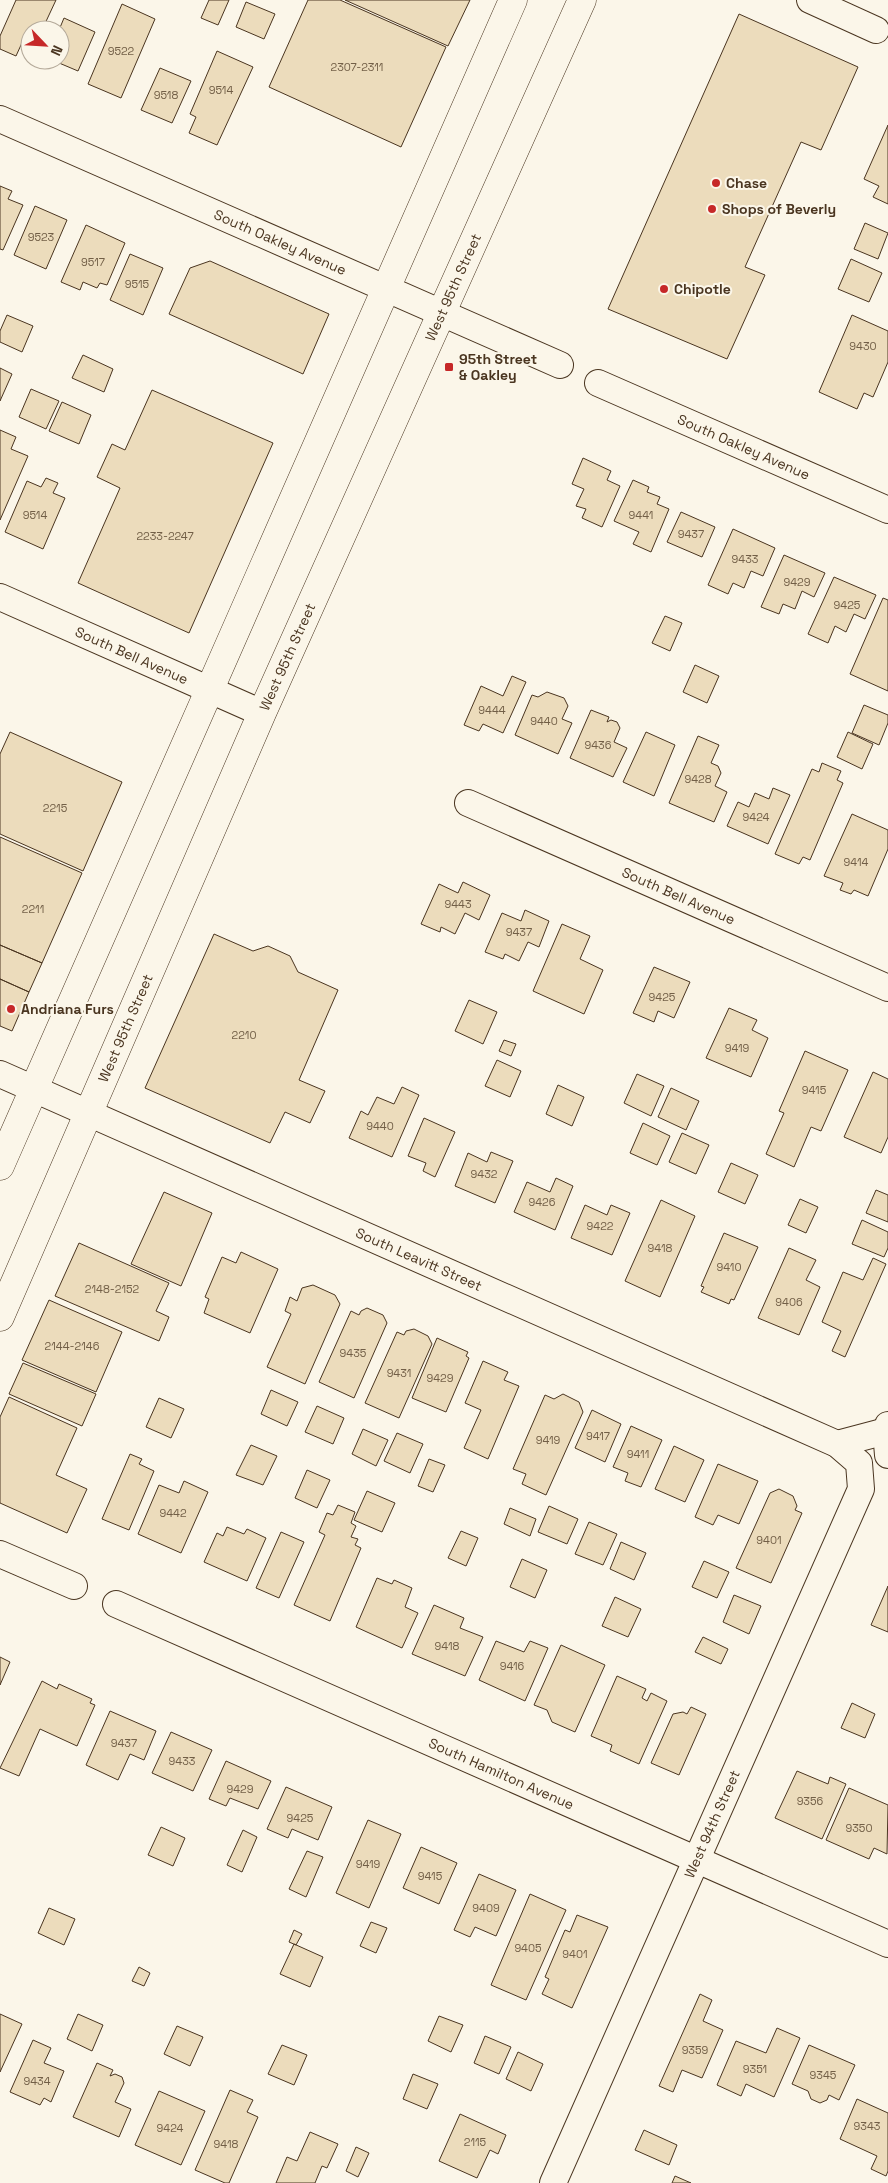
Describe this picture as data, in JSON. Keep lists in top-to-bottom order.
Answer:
{
  "streets": {
    "main road": ["West 95th Street"],
    "street": [
      "South Oakley Avenue",
      "South Bell Avenue",
      "South Leavitt Street",
      "South Hamilton Avenue",
      "West 94th Street"
    ]
  },
  "crossings": [
    ["South Oakley Avenue", "West 95th Street"],
    ["West 95th Street", "South Bell Avenue"],
    ["West 95th Street", "South Leavitt Street"],
    ["South Leavitt Street", "West 94th Street"],
    ["South Hamilton Avenue", "West 94th Street"]
  ],
  "places": {
    "other": [
      "Chase",
      "Shops of Beverly",
      "Chipotle",
      "Andriana Furs"
    ],
    "transit": ["95th Street & Oakley"]
  },
  "house_numbers": [
    "9522",
    "2307-2311",
    "9514",
    "9518",
    "9523",
    "9517",
    "9515",
    "9430",
    "9514",
    "9441",
    "9437",
    "2233-2247",
    "9433",
    "9429",
    "9425",
    "9444",
    "9440",
    "9436",
    "9428",
    "2215",
    "9424",
    "9414",
    "9443",
    "2211",
    "9437",
    "9425",
    "2210",
    "9419",
    "9415",
    "9440",
    "9432",
    "9426",
    "9422",
    "9418",
    "9410",
    "2148-2152",
    "9406",
    "2144-2146",
    "9435",
    "9431",
    "9429",
    "9417",
    "9419",
    "9411",
    "9442",
    "9401",
    "9418",
    "9416",
    "9437",
    "9433",
    "9429",
    "9356",
    "9425",
    "9350",
    "9419",
    "9415",
    "9409",
    "9405",
    "9401",
    "9359",
    "9351",
    "9345",
    "9434",
    "9343",
    "9424",
    "2115",
    "9418"
  ],
  "north": "bottom right"
}
